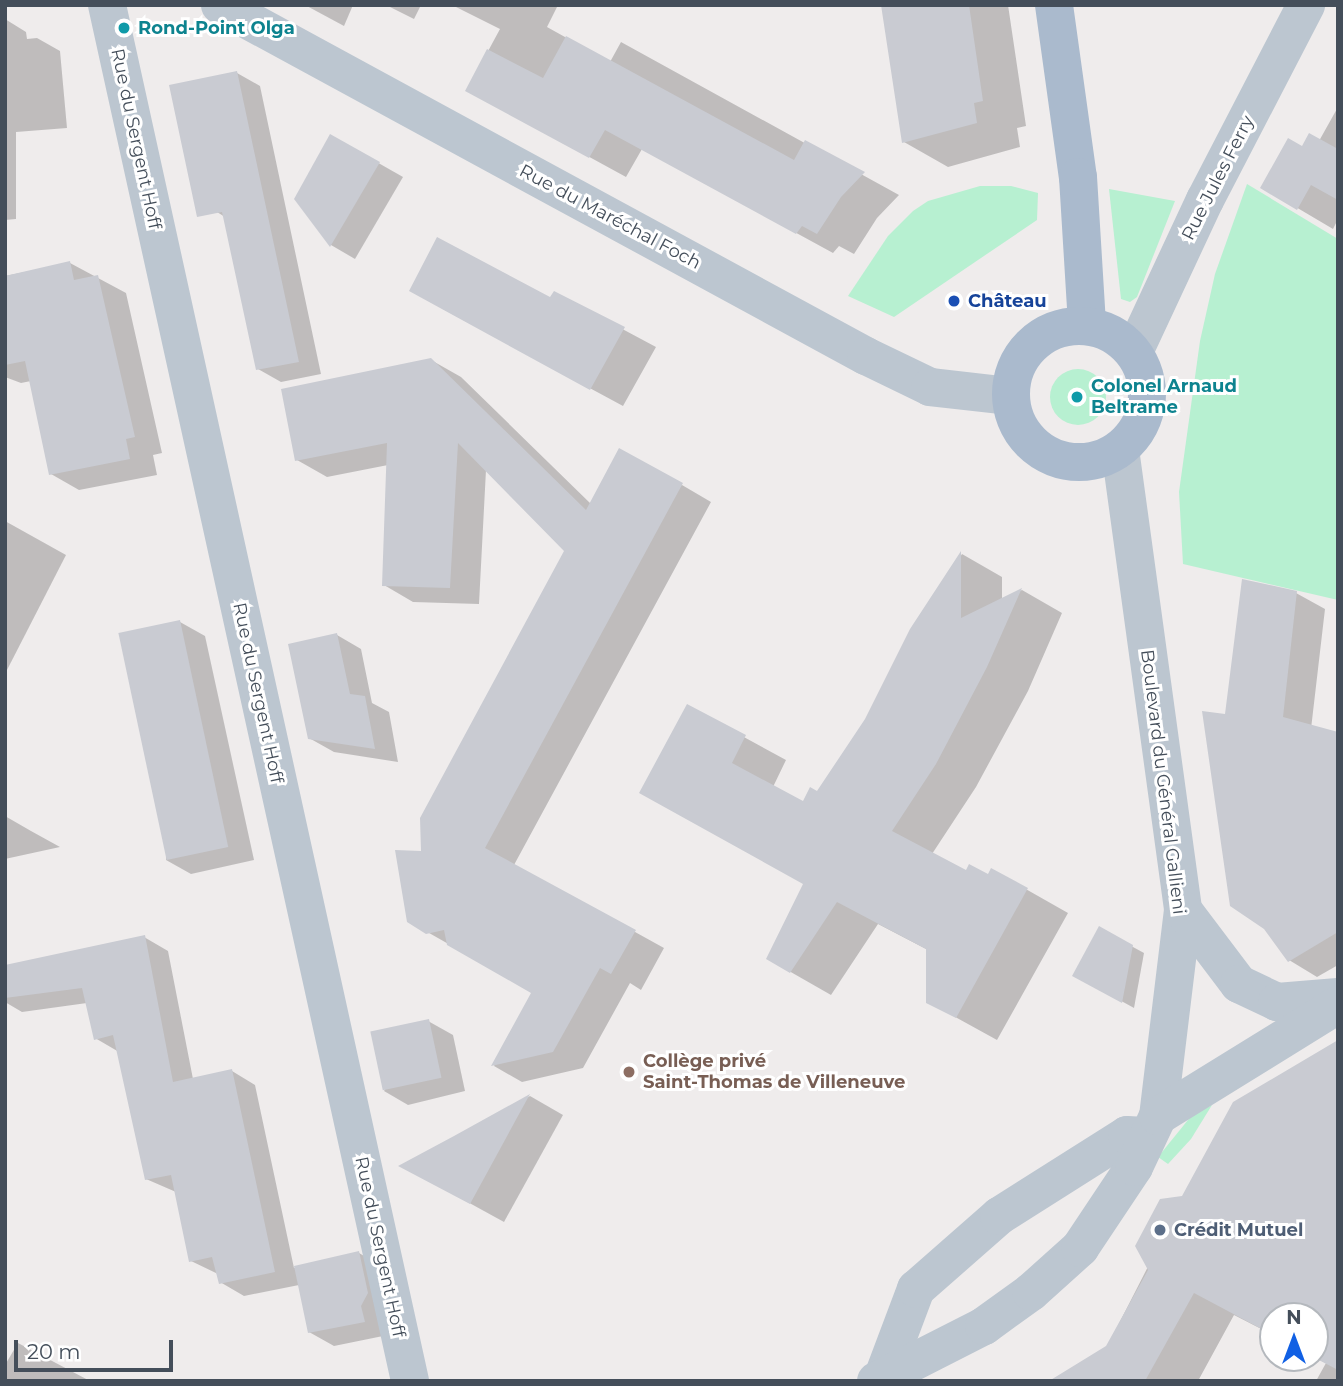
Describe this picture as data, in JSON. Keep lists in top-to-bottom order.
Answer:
{
  "streets": {
    "street": [
      "Rue du Sergent Hoff",
      "Rue Jules Ferry",
      "Rue du Maréchal Foch",
      "Boulevard du Général Gallieni"
    ]
  },
  "crossings": [
    ["Rue Jules Ferry", "Rue du Maréchal Foch"],
    ["Rue Jules Ferry", "Boulevard du Général Gallieni"],
    ["Rue du Maréchal Foch", "Boulevard du Général Gallieni"]
  ],
  "places": [
    "Rond-Point Olga",
    "Château",
    "Colonel Arnaud Beltrame",
    "Collège privé Saint-Thomas de Villeneuve",
    "Crédit Mutuel"
  ],
  "scale_bar": "20 m",
  "north": "top"
}
